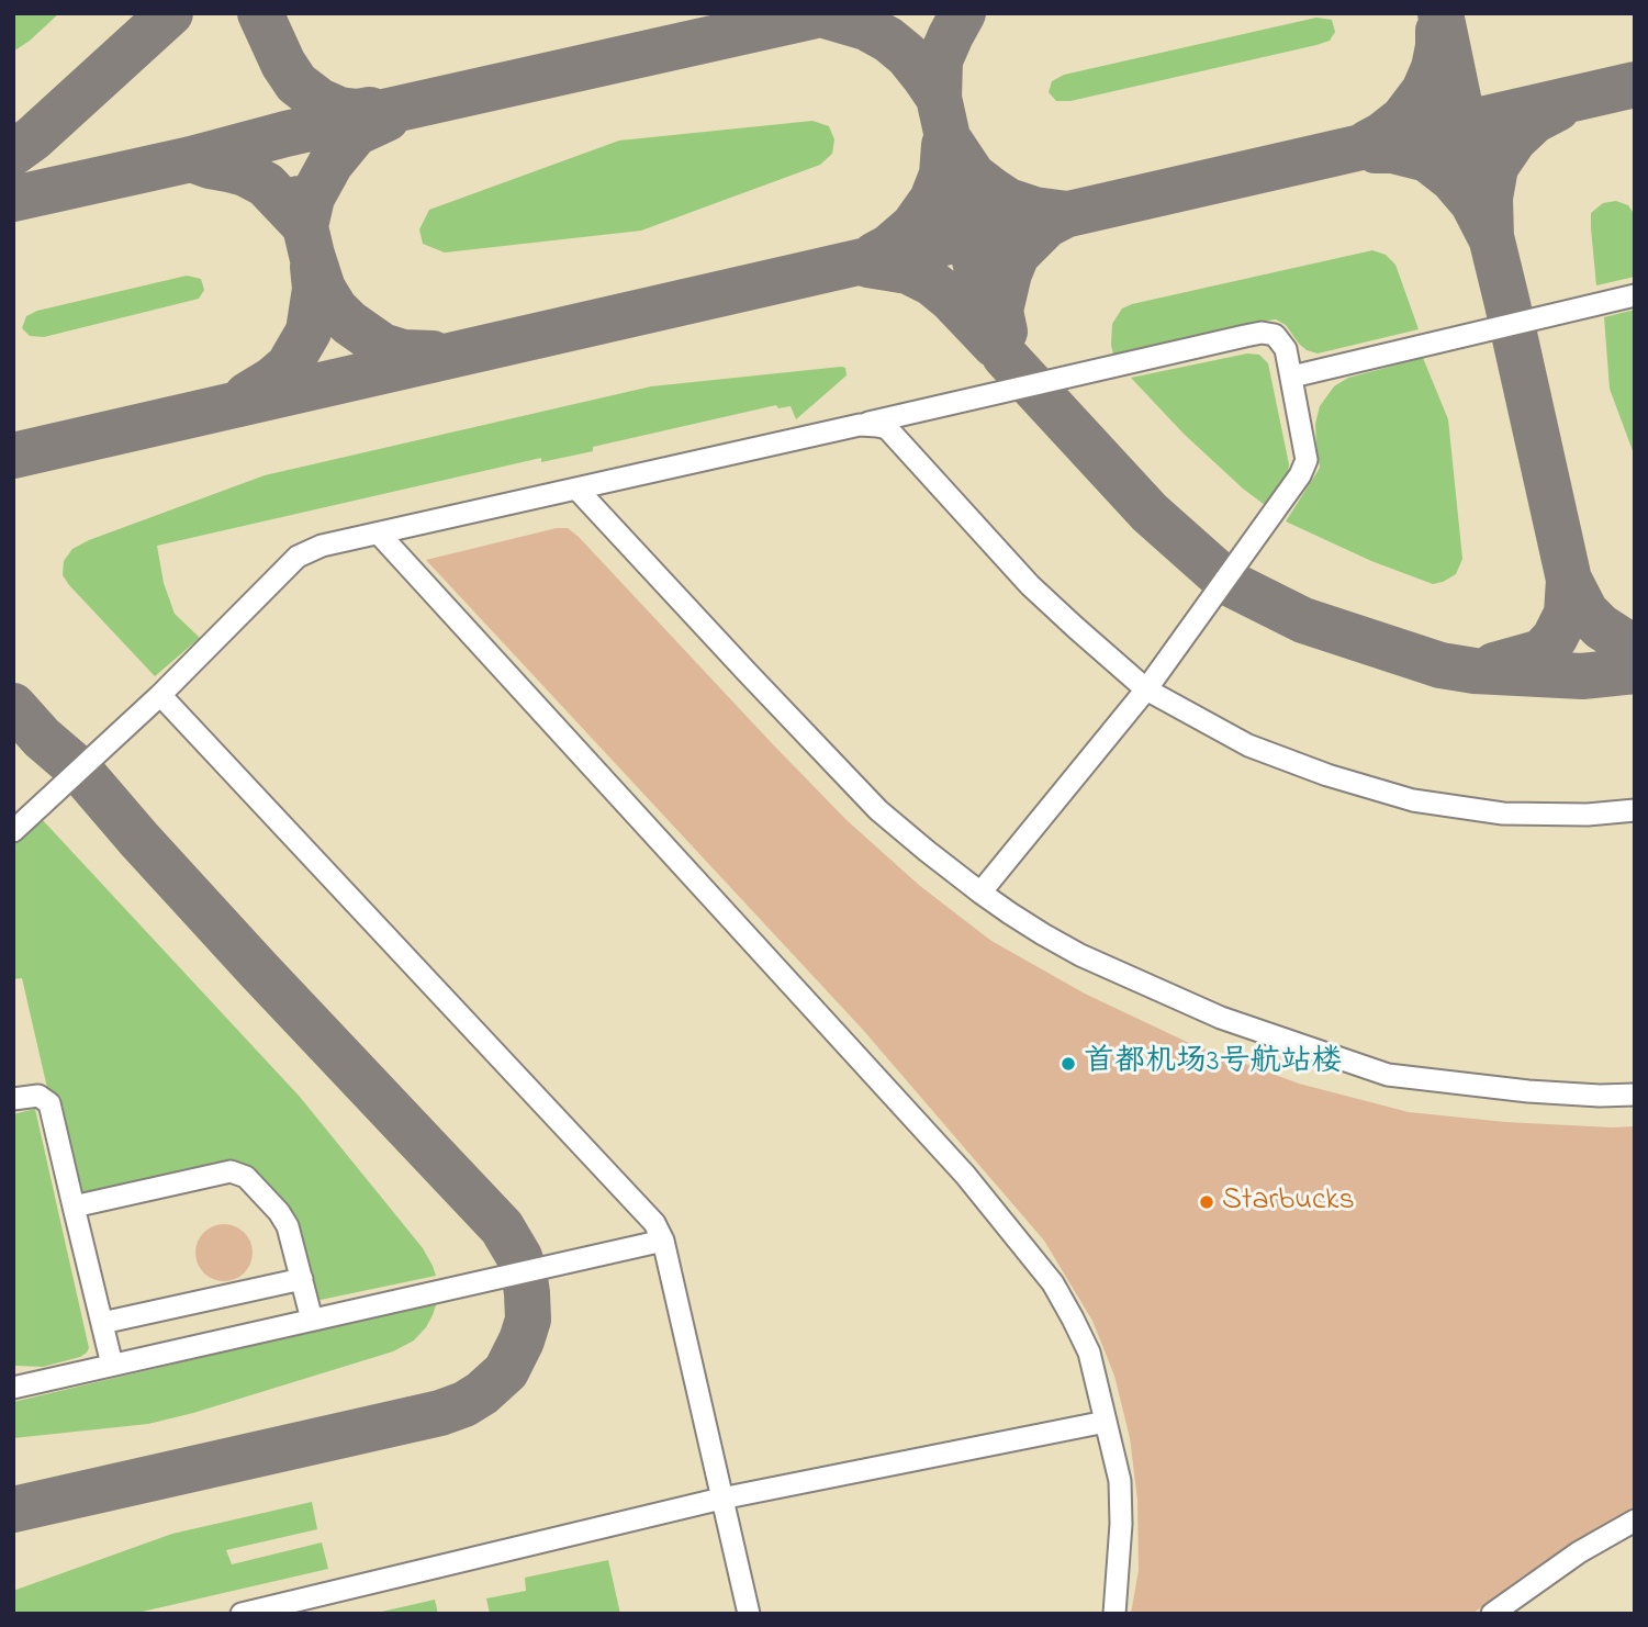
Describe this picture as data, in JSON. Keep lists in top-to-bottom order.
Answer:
{
  "places": ["首都机场3号航站楼", "Starbucks"]
}
